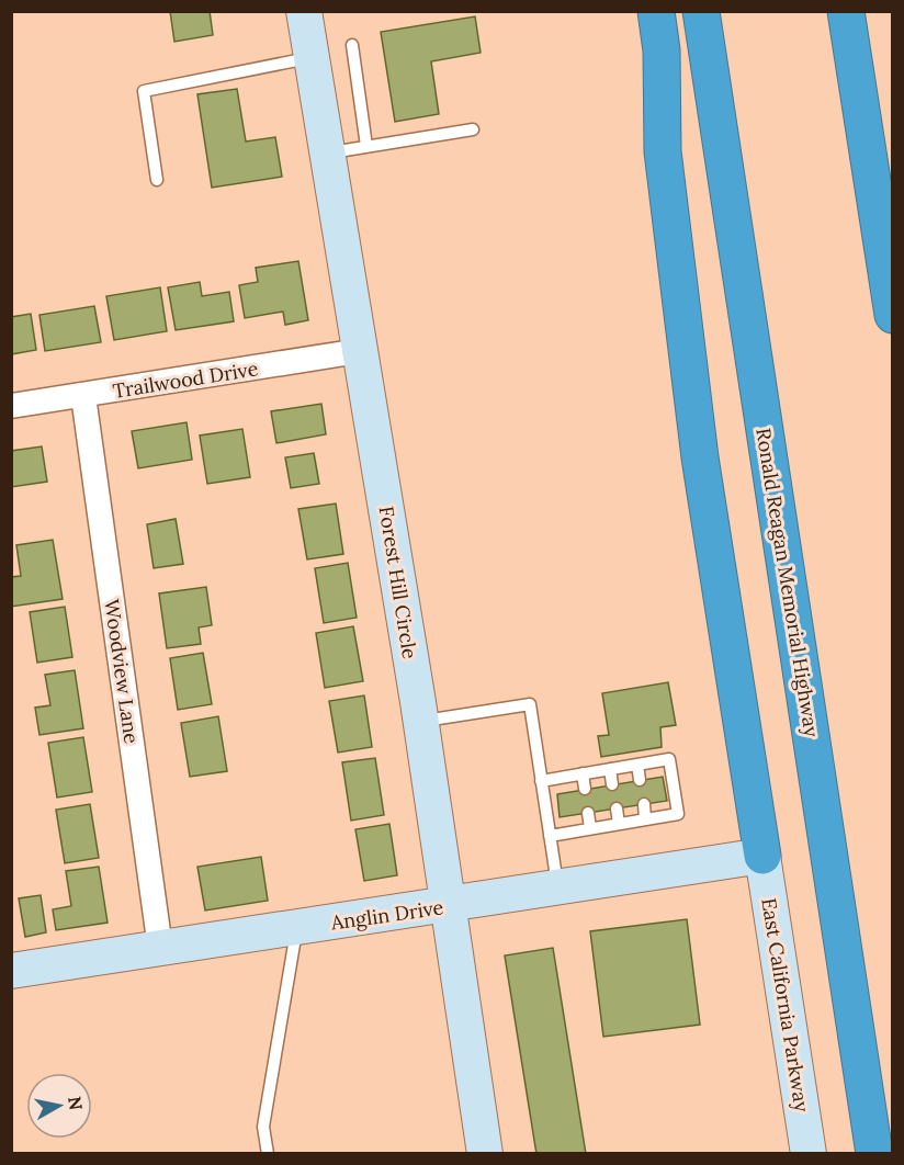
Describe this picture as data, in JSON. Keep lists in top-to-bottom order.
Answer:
{
  "streets": {
    "highway": ["Ronald Reagan Memorial Highway"],
    "street": [
      "Trailwood Drive",
      "Forest Hill Circle",
      "Woodview Lane",
      "Anglin Drive",
      "East California Parkway"
    ]
  },
  "crossings": [
    ["Trailwood Drive", "Forest Hill Circle"],
    ["Trailwood Drive", "Woodview Lane"],
    ["Forest Hill Circle", "Anglin Drive"],
    ["Woodview Lane", "Anglin Drive"],
    ["Anglin Drive", "East California Parkway"]
  ],
  "north": "right"
}
